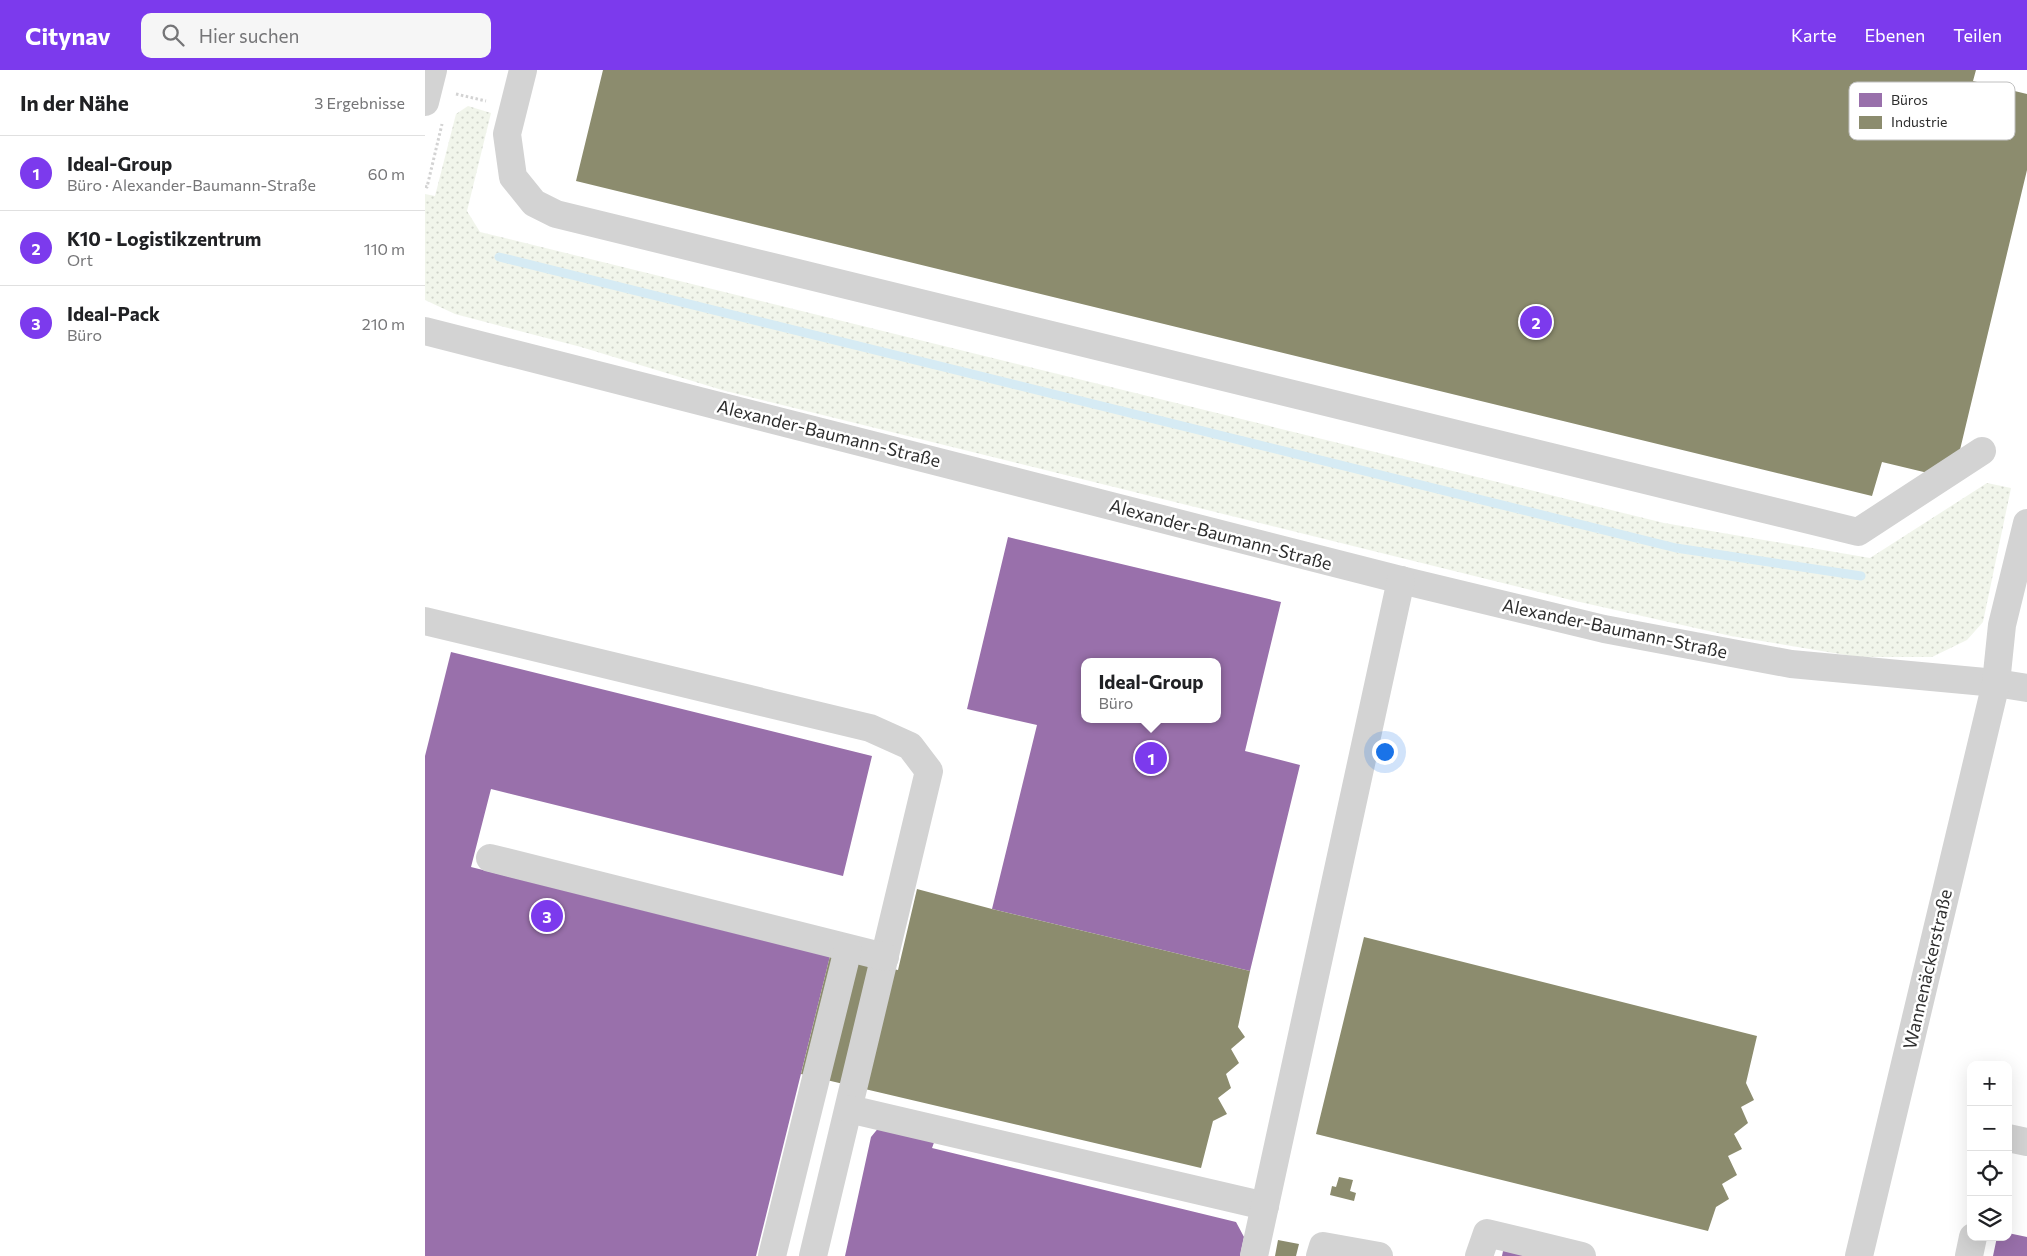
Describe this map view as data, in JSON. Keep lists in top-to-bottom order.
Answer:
{
  "streets": {
    "street": ["Alexander-Baumann-Straße", "Wannenäckerstraße"]
  },
  "crossings": [
    ["Alexander-Baumann-Straße", "Wannenäckerstraße"]
  ],
  "legend": ["Büros", "Industrie"],
  "page": {
    "header": "Citynav",
    "search": "Hier suchen",
    "nav": ["Karte", "Ebenen", "Teilen"],
    "heading": ["In der Nähe", "3 Ergebnisse"],
    "list": [
      {
        "mark": "1",
        "name": "Ideal-Group",
        "note": "Büro · Alexander-Baumann-Straße",
        "value": "60 m"
      },
      {
        "mark": "2",
        "name": "K10 - Logistikzentrum",
        "note": "Ort",
        "value": "110 m"
      },
      {
        "mark": "3",
        "name": "Ideal-Pack",
        "note": "Büro",
        "value": "210 m"
      }
    ],
    "pins": ["2", "1", "3"],
    "popup": ["Ideal-Group", "Büro"],
    "map_buttons": ["+", "−"]
  }
}
